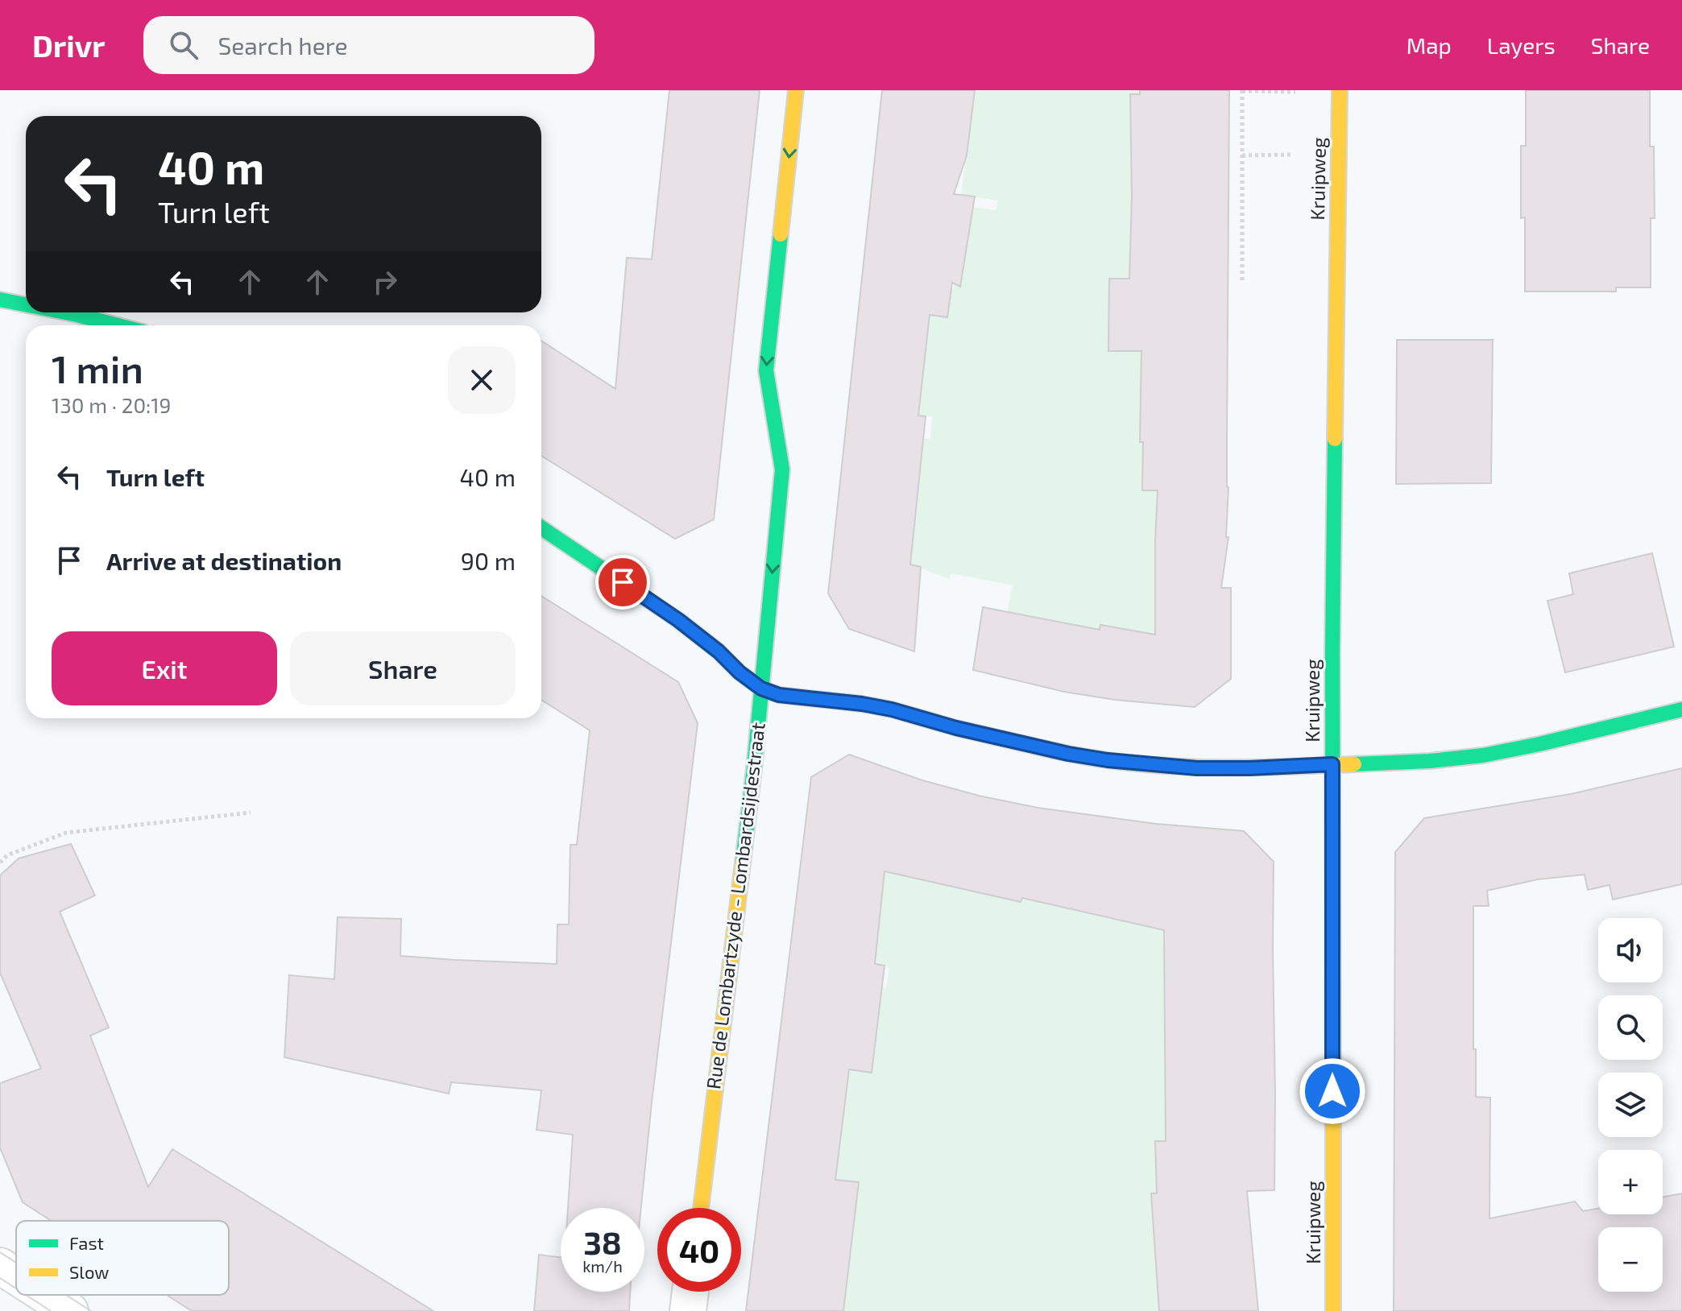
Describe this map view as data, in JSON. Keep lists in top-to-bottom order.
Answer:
{
  "streets": {
    "street": ["Kruipweg", "Rue de Lombartzyde - Lombardsijdestraat"]
  },
  "one_way": ["Rue de Lombartzyde - Lombardsijdestraat"],
  "legend": ["Fast", "Slow"],
  "page": {
    "header": "Drivr",
    "search": "Search here",
    "nav": ["Map", "Layers", "Share"],
    "turn": ["40 m", "Turn left"],
    "heading": ["1 min", "130 m · 20:19"],
    "list": [
      {
        "name": "Turn left",
        "value": "40 m"
      },
      {
        "name": "Arrive at destination",
        "value": "90 m"
      }
    ],
    "buttons": ["Exit", "Share"],
    "map_buttons": ["+", "−"],
    "speed": "38 km/h",
    "limit": "40"
  }
}
